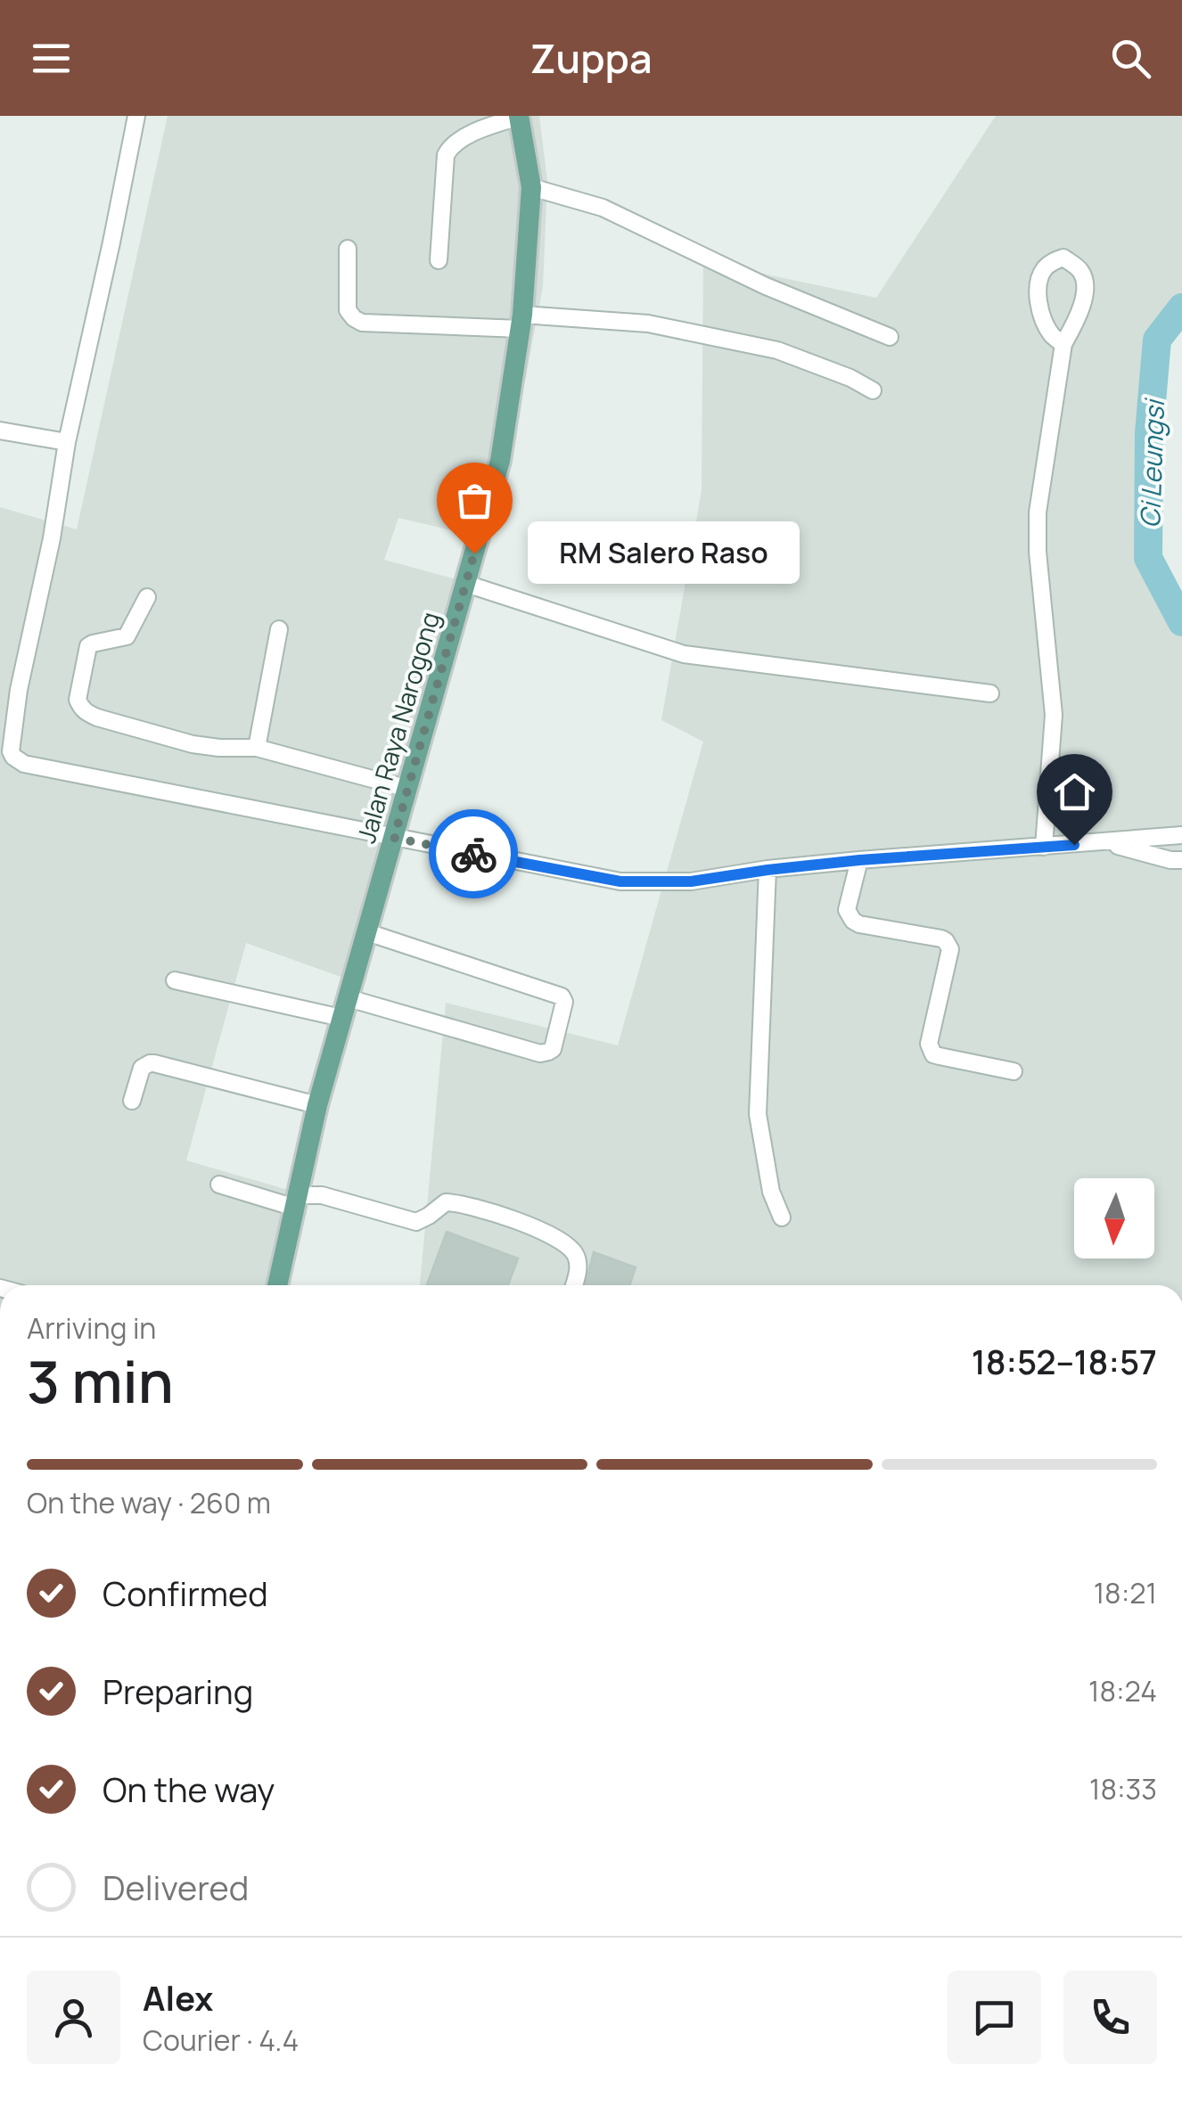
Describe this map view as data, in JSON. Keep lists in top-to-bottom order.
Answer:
{
  "streets": {
    "main road": ["Jalan Raya Narogong"]
  },
  "water": ["Ci Leungsi"],
  "places": ["RM Salero Raso"],
  "north": "bottom",
  "page": {
    "header": "Zuppa",
    "bubble": "RM Salero Raso",
    "heading": ["3 min", "Arriving in", "18:52–18:57"],
    "panel": ["Alex", "Courier · 4.4"],
    "bar": "On the way · 260 m",
    "list": [
      ["Confirmed", "18:21"],
      ["Preparing", "18:24"],
      ["On the way", "18:33"],
      "Delivered"
    ]
  }
}
